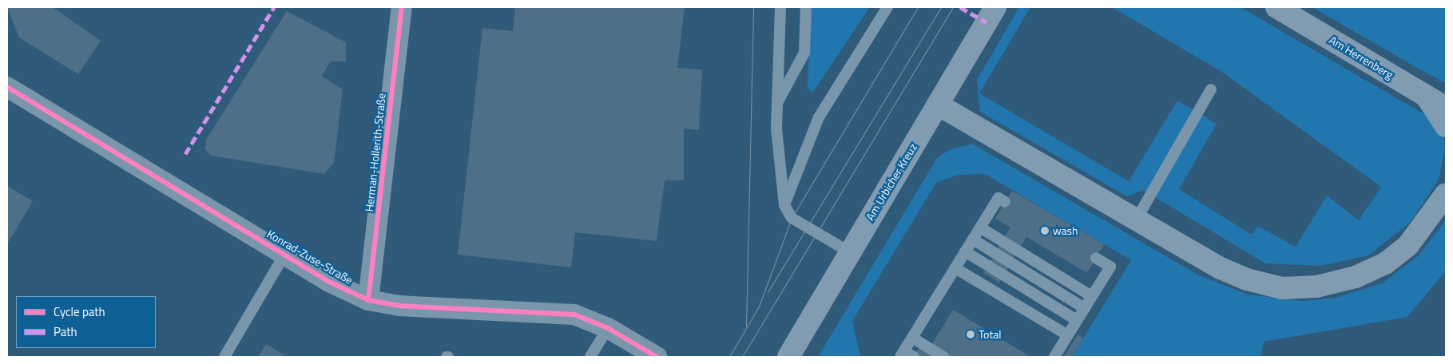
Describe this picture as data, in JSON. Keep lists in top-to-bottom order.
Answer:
{
  "streets": {
    "main road": ["Am Herrenberg", "Am Urbicher Kreuz"],
    "street": ["Herman-Hollerith-Straße", "Konrad-Zuse-Straße"]
  },
  "crossings": [
    ["Herman-Hollerith-Straße", "Konrad-Zuse-Straße"]
  ],
  "places": ["wash", "Total"],
  "legend": ["Cycle path", "Path"]
}
